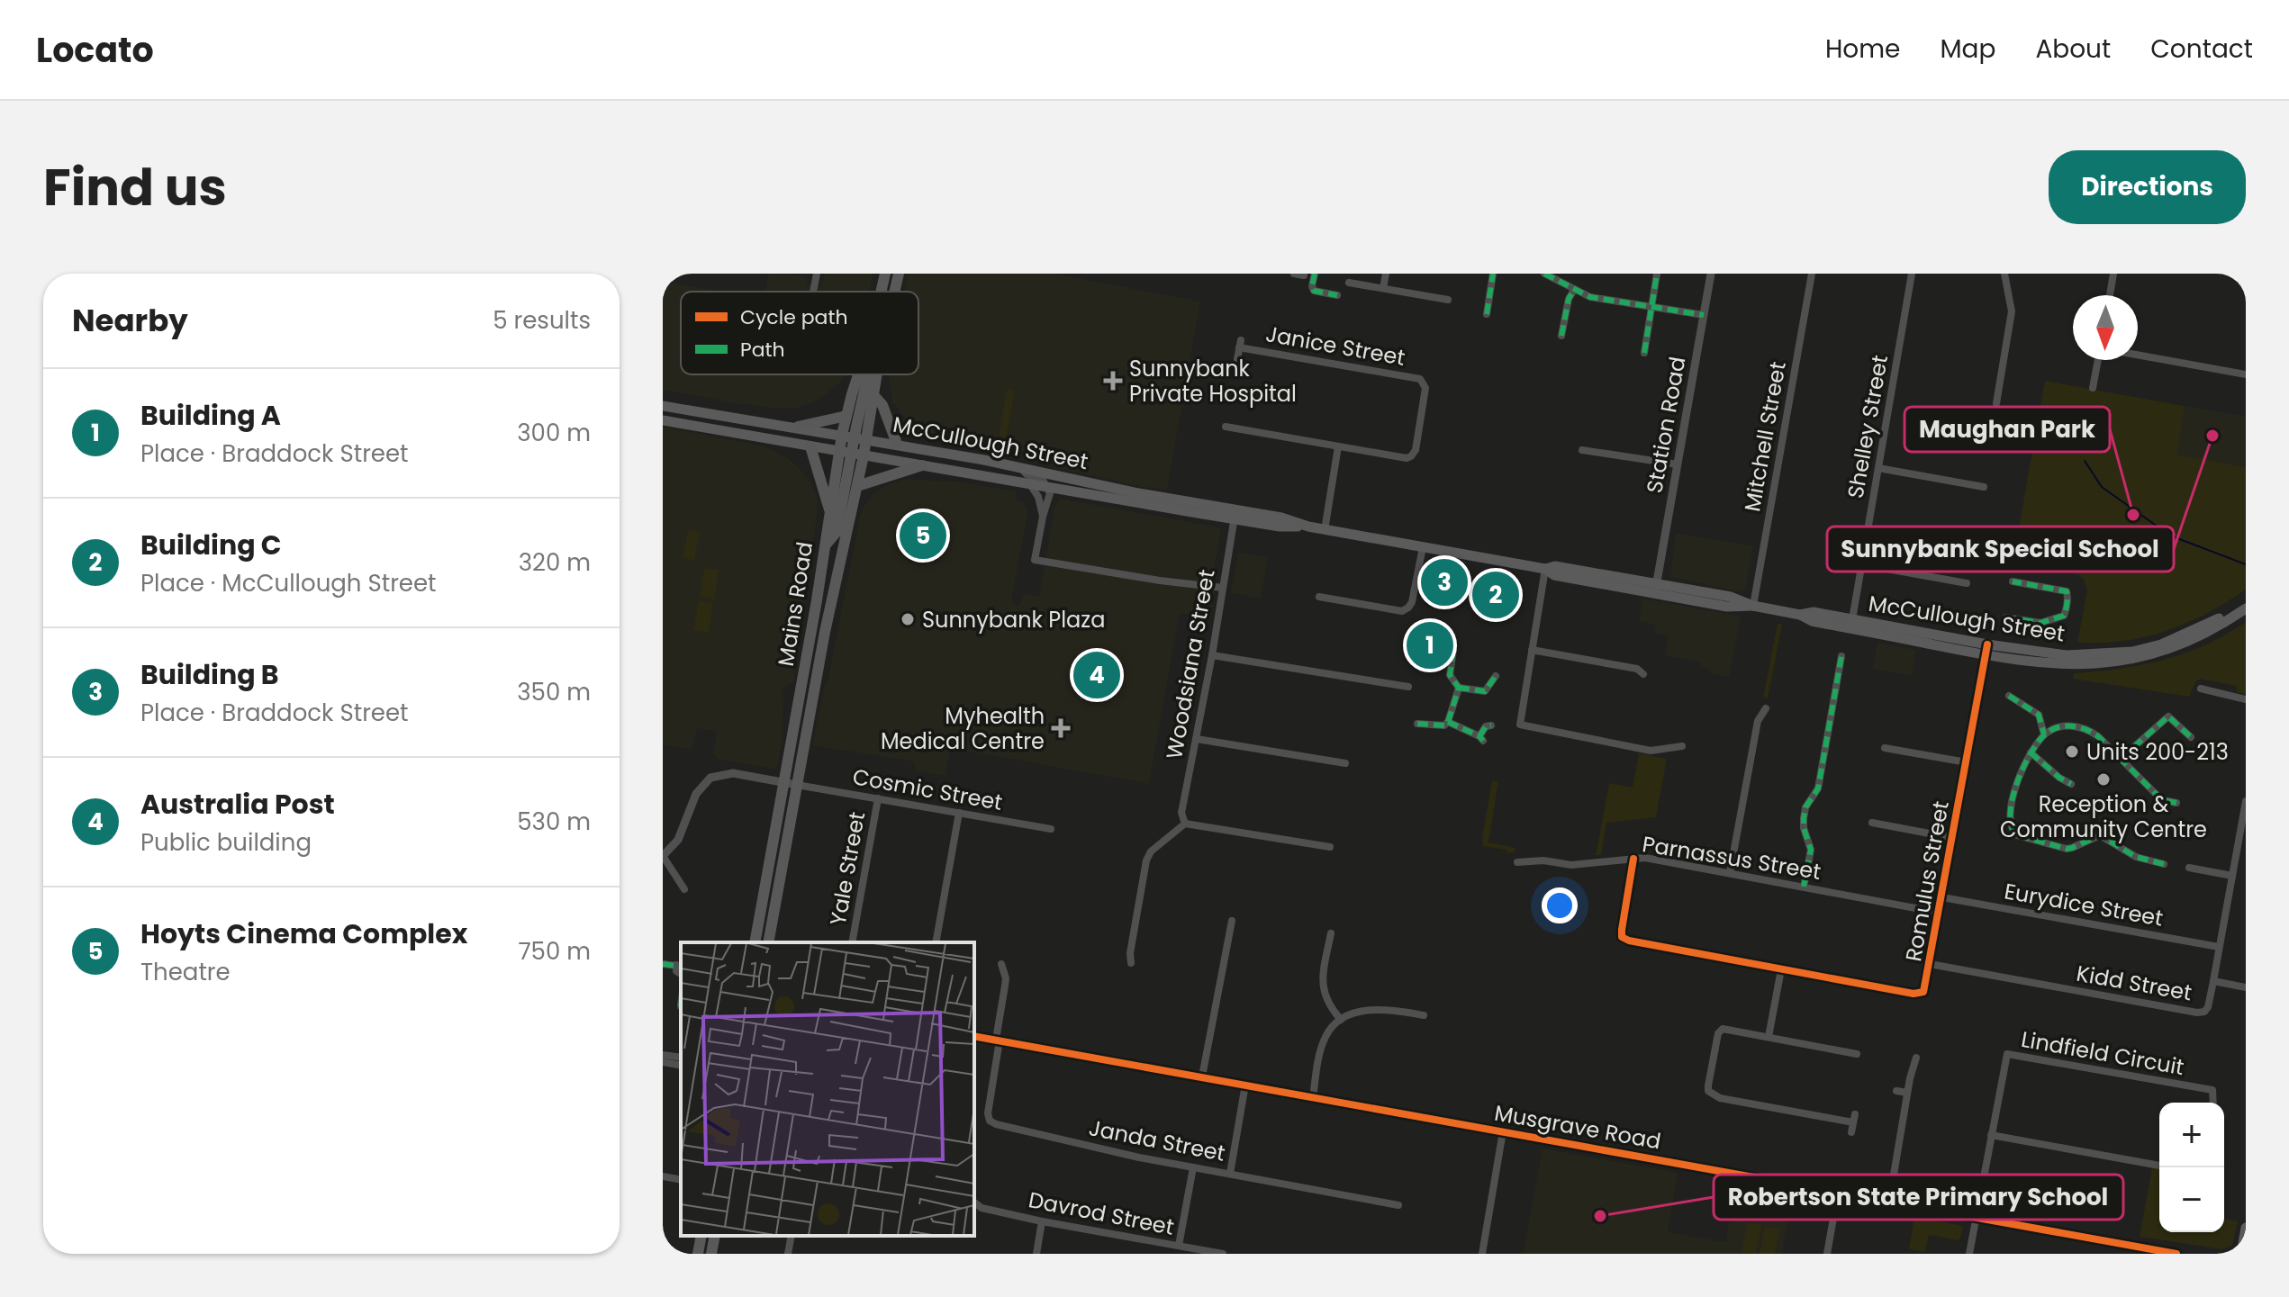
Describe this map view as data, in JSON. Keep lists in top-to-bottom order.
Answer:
{
  "streets": {
    "main road": ["McCullough Street", "Mains Road"],
    "street": [
      "Janice Street",
      "Station Road",
      "Shelley Street",
      "Mitchell Street",
      "Woodsiana Street",
      "Cosmic Street",
      "Parnassus Street",
      "Yale Street",
      "Romulus Street",
      "Eurydice Street",
      "Kidd Street",
      "Lindfield Circuit",
      "Musgrave Road",
      "Janda Street",
      "Davrod Street"
    ]
  },
  "crossings": [
    ["Station Road", "McCullough Street"],
    ["Shelley Street", "McCullough Street"],
    ["Mitchell Street", "McCullough Street"],
    ["McCullough Street", "Mains Road"],
    ["McCullough Street", "Woodsiana Street"],
    ["McCullough Street", "Romulus Street"],
    ["Mains Road", "Cosmic Street"],
    ["Cosmic Street", "Yale Street"],
    ["Parnassus Street", "Romulus Street"],
    ["Romulus Street", "Eurydice Street"],
    ["Romulus Street", "Kidd Street"],
    ["Eurydice Street", "Kidd Street"],
    ["Lindfield Circuit", "Musgrave Road"],
    ["Musgrave Road", "Janda Street"]
  ],
  "places": {
    "health": ["Sunnybank Private Hospital", "Myhealth Medical Centre"],
    "other": [
      "Sunnybank Special School",
      "Maughan Park",
      "Sunnybank Plaza",
      "Units 200-213",
      "Reception & Community Centre",
      "Robertson State Primary School"
    ]
  },
  "legend": ["Cycle path", "Path"],
  "north": "bottom",
  "page": {
    "header": "Locato",
    "nav": [
      "Home",
      "Map",
      "About",
      "Contact"
    ],
    "title": "Find us",
    "buttons": "Directions",
    "heading": ["Nearby", "5 results"],
    "list": [
      {
        "mark": "1",
        "name": "Building A",
        "note": "Place · Braddock Street",
        "value": "300 m"
      },
      {
        "mark": "2",
        "name": "Building C",
        "note": "Place · McCullough Street",
        "value": "320 m"
      },
      {
        "mark": "3",
        "name": "Building B",
        "note": "Place · Braddock Street",
        "value": "350 m"
      },
      {
        "mark": "4",
        "name": "Australia Post",
        "note": "Public building",
        "value": "530 m"
      },
      {
        "mark": "5",
        "name": "Hoyts Cinema Complex",
        "note": "Theatre",
        "value": "750 m"
      }
    ],
    "pins": [
      "5",
      "3",
      "2",
      "1",
      "4"
    ],
    "map_buttons": ["+", "−"]
  }
}
